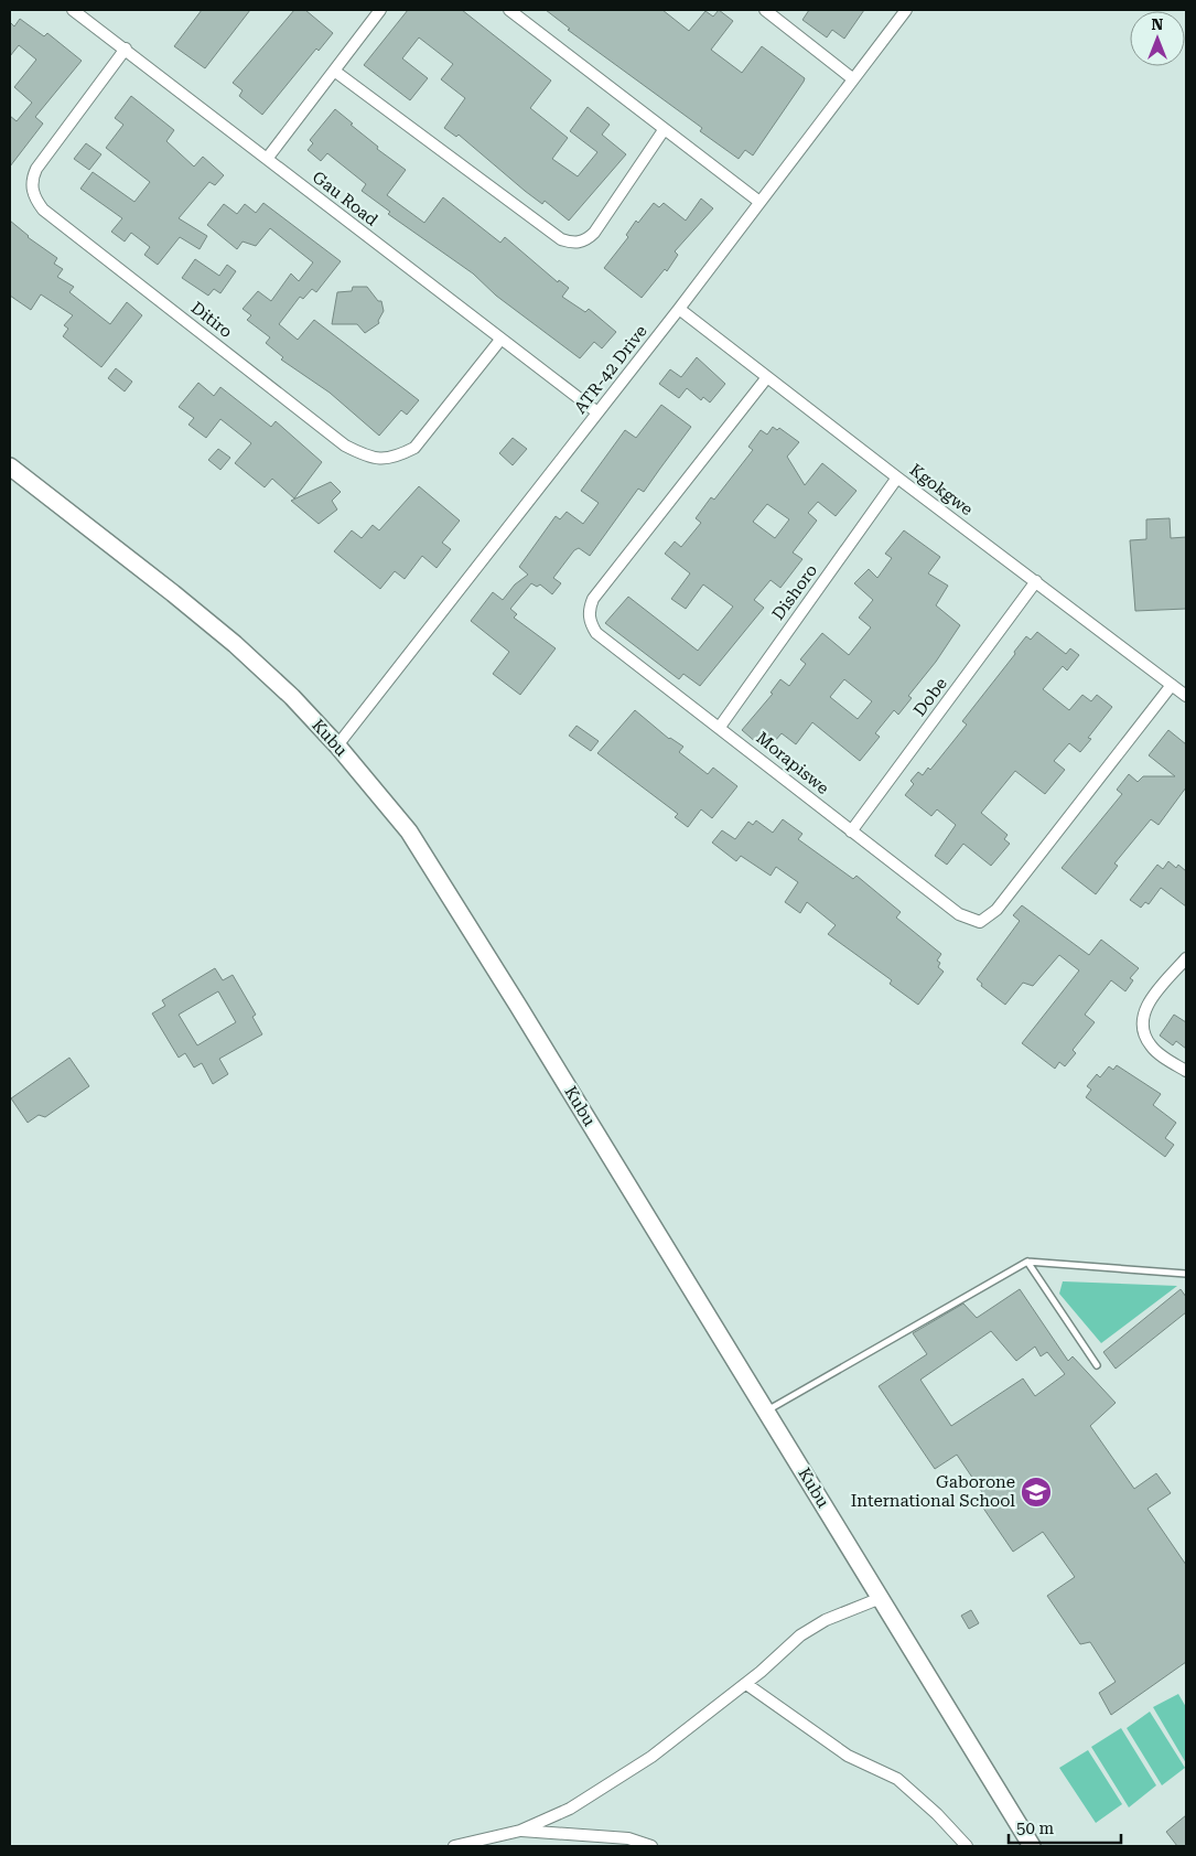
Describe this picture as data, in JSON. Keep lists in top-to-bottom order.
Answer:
{
  "streets": {
    "main road": ["Kubu"],
    "street": [
      "Gau Road",
      "Ditiro",
      "ATR-42 Drive",
      "Kgokgwe",
      "Dishoro",
      "Dobe",
      "Morapiswe"
    ]
  },
  "crossings": [
    ["Gau Road", "Ditiro"],
    ["Gau Road", "ATR-42 Drive"],
    ["ATR-42 Drive", "Kgokgwe"],
    ["ATR-42 Drive", "Kubu"],
    ["Kgokgwe", "Dishoro"],
    ["Kgokgwe", "Dobe"],
    ["Kgokgwe", "Morapiswe"],
    ["Dishoro", "Morapiswe"],
    ["Dobe", "Morapiswe"]
  ],
  "places": {
    "school or university": ["Gaborone International School"]
  },
  "scale_bar": "50 m",
  "north": "top"
}
